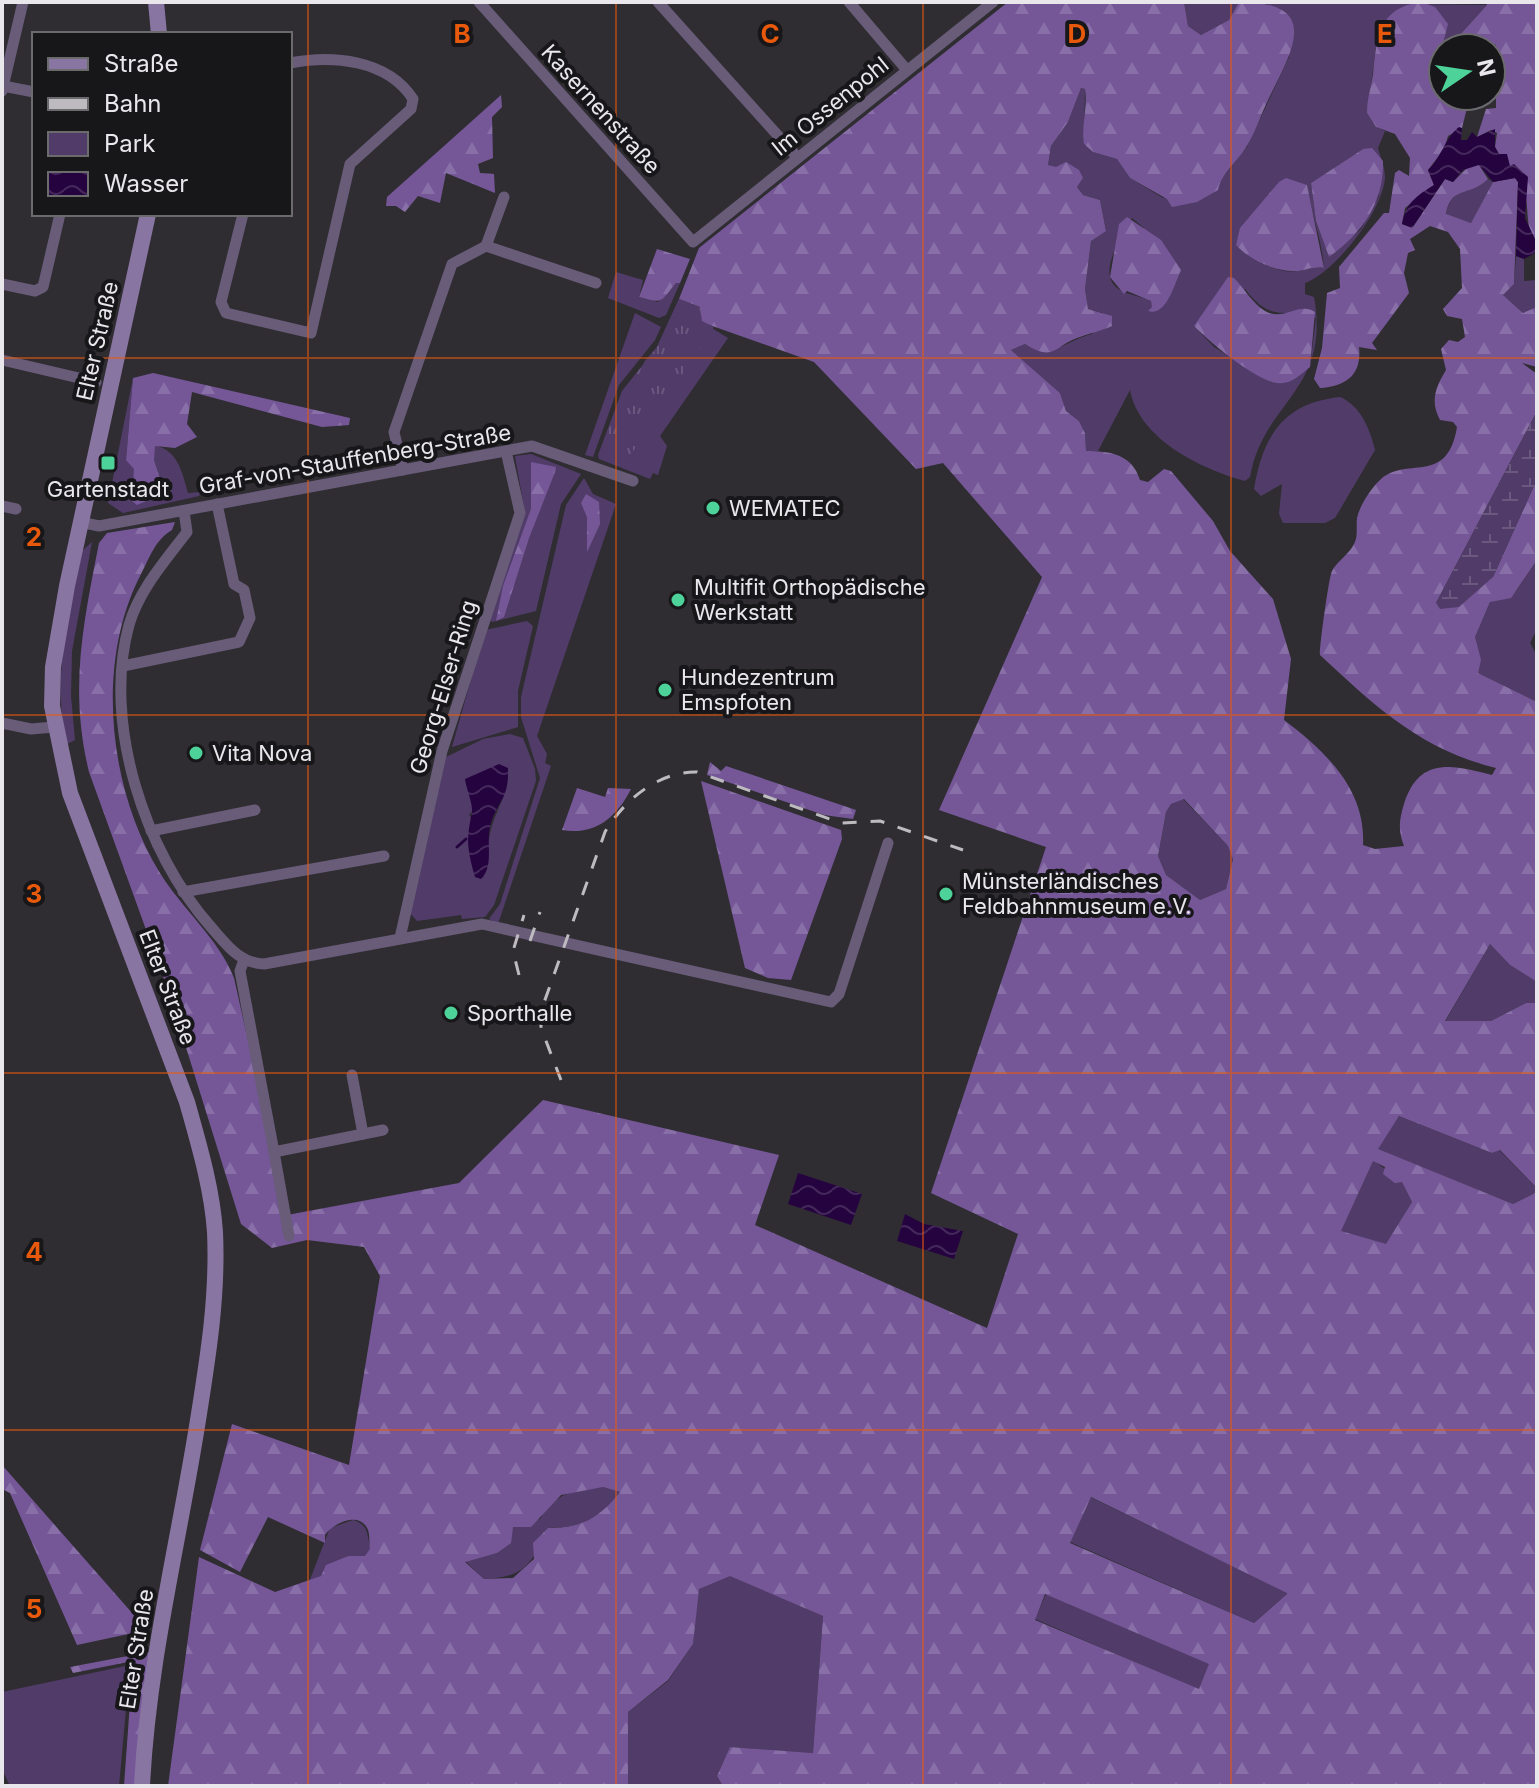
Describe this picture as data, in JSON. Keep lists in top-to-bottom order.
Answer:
{
  "streets": {
    "main road": ["Elter Straße"],
    "street": [
      "Im Ossenpohl",
      "Kasernenstraße",
      "Graf-von-Stauffenberg-Straße",
      "Georg-Elser-Ring"
    ]
  },
  "crossings": [
    ["Im Ossenpohl", "Kasernenstraße"],
    ["Elter Straße", "Graf-von-Stauffenberg-Straße"],
    ["Graf-von-Stauffenberg-Straße", "Georg-Elser-Ring"]
  ],
  "places": {
    "transit": ["Gartenstadt"],
    "other": [
      "WEMATEC",
      "Multifit Orthopädische Werkstatt",
      "Hundezentrum Emspfoten",
      "Vita Nova",
      "Münsterländisches Feldbahnmuseum e.V.",
      "Sporthalle"
    ]
  },
  "legend": [
    "Straße",
    "Bahn",
    "Park",
    "Wasser"
  ],
  "north": "right",
  "grid": {
    "columns": [
      "B",
      "C",
      "D",
      "E"
    ],
    "rows": [
      "2",
      "3",
      "4",
      "5"
    ]
  }
}
